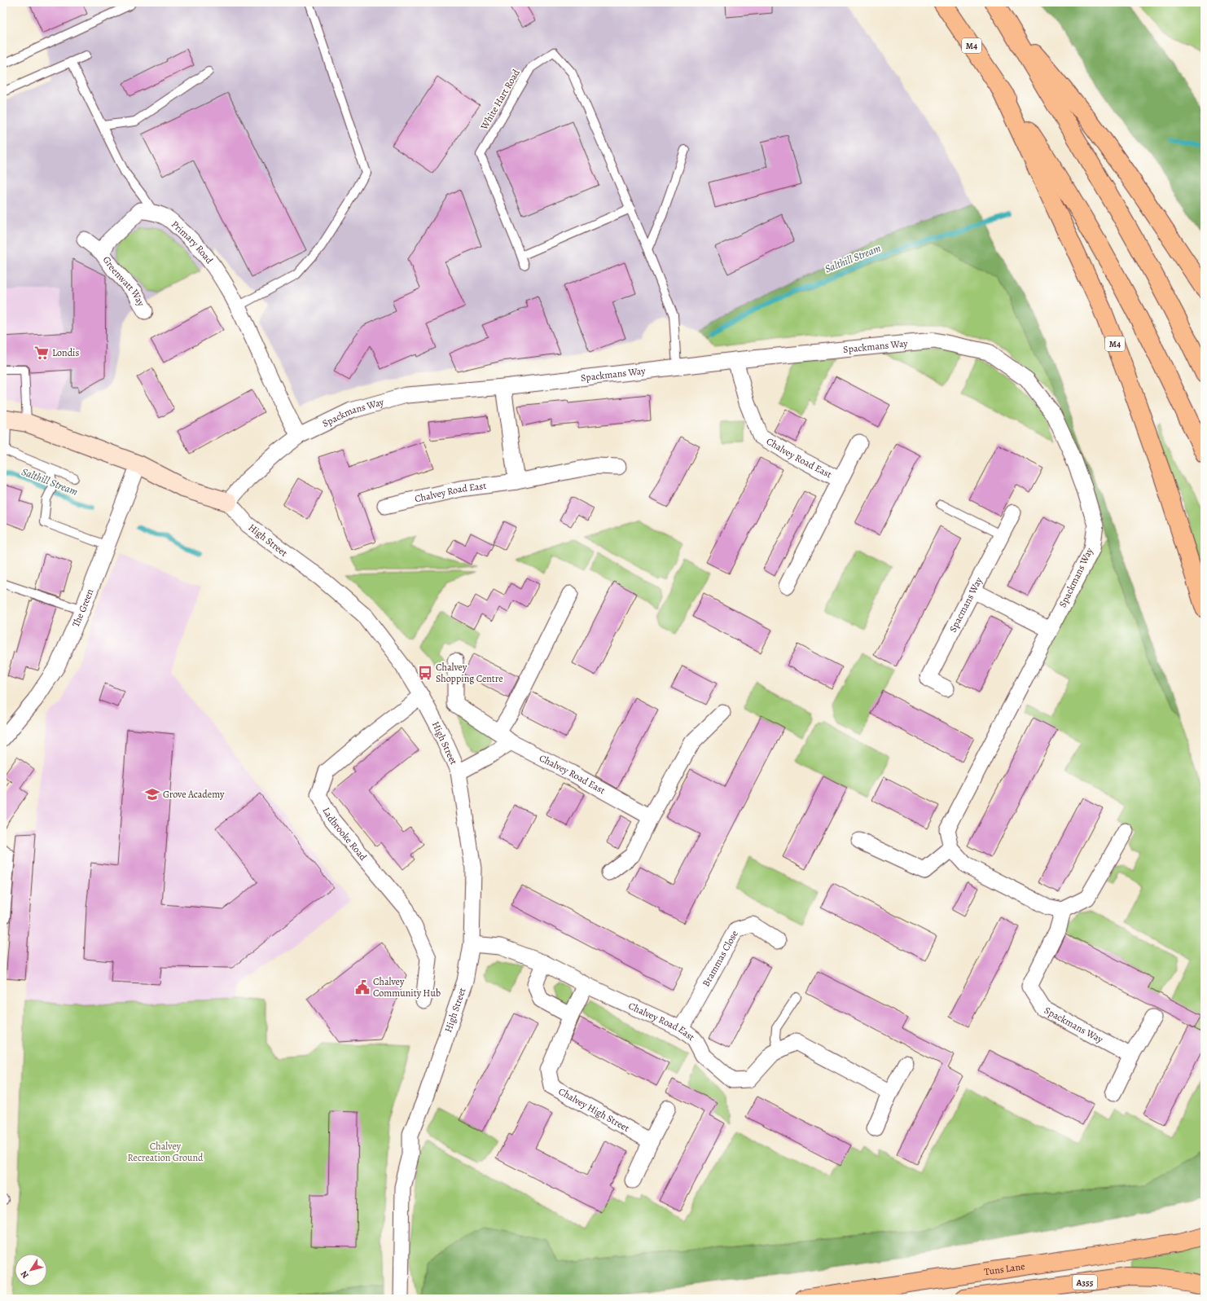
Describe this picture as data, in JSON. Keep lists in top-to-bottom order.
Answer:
{
  "streets": {
    "main road": ["M4", "Tuns Lane", "A355"],
    "street": [
      "Primary Road",
      "Greenwatt Way",
      "Spackmans Way",
      "Chalvey Road East",
      "High Street",
      "Spacmans Way",
      "The Green",
      "Ladbrooke Road",
      "Brammas Close",
      "Chalvey High Street"
    ],
    "lane": ["White Hart Road"]
  },
  "crossings": [
    ["White Hart Road", "Spackmans Way"],
    ["Primary Road", "Greenwatt Way"],
    ["Primary Road", "Spackmans Way"],
    ["Spackmans Way", "Chalvey Road East"],
    ["Spackmans Way", "High Street"],
    ["Chalvey Road East", "High Street"],
    ["Chalvey Road East", "Brammas Close"],
    ["High Street", "Ladbrooke Road"]
  ],
  "water": ["Salthill Stream"],
  "parks": ["Chalvey Recreation Ground"],
  "places": {
    "supermarket": ["Londis"],
    "bus stop": ["Chalvey Shopping Centre"],
    "school or university": ["Grove Academy"],
    "public building": ["Chalvey Community Hub"]
  },
  "north": "bottom left"
}
